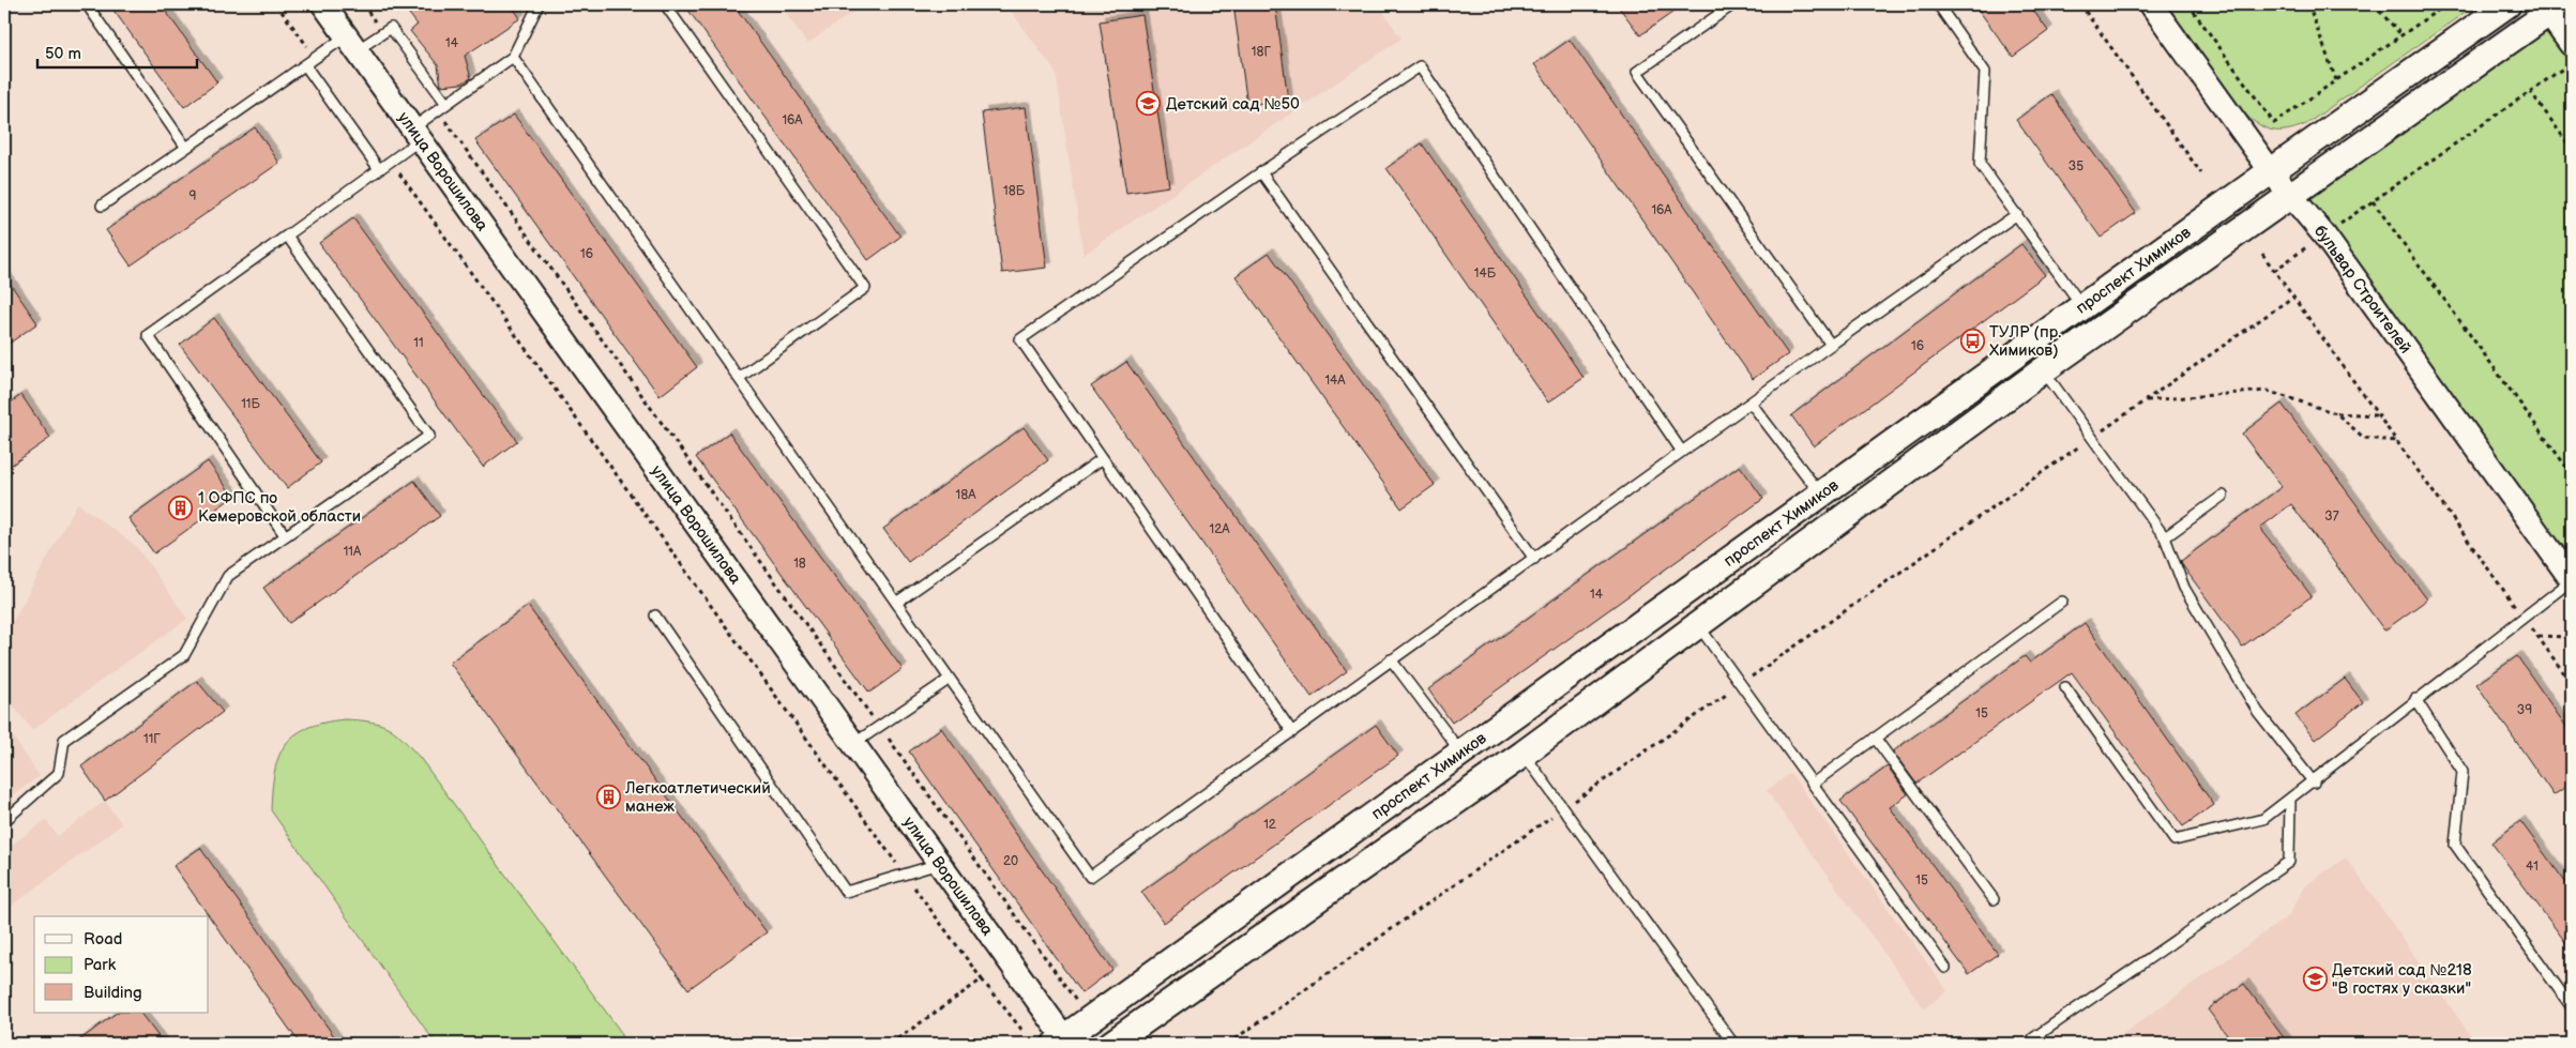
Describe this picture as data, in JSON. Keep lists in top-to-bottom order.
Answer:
{
  "streets": {
    "main road": ["проспект Химиков"],
    "street": ["улица Ворошилова", "бульвар Строителей"]
  },
  "crossings": [
    ["улица Ворошилова", "проспект Химиков"],
    ["проспект Химиков", "бульвар Строителей"]
  ],
  "places": {
    "school or university": ["Детский сад №50", "Детский сад №218 \"В гостях у сказки\""],
    "bus stop": ["ТУЛР (пр. Химиков)"],
    "building": ["1 ОФПС по Кемеровской области", "Легкоатлетический манеж"]
  },
  "house_numbers": [
    "14",
    "18Г",
    "16А",
    "35",
    "18Б",
    "9",
    "16А",
    "16",
    "14Б",
    "11",
    "16",
    "14А",
    "11Б",
    "18А",
    "37",
    "12А",
    "11А",
    "18",
    "14",
    "39",
    "15",
    "11Г",
    "12",
    "20",
    "41",
    "15"
  ],
  "legend": ["Road", "Park", "Building"],
  "scale_bar": "50 m"
}
